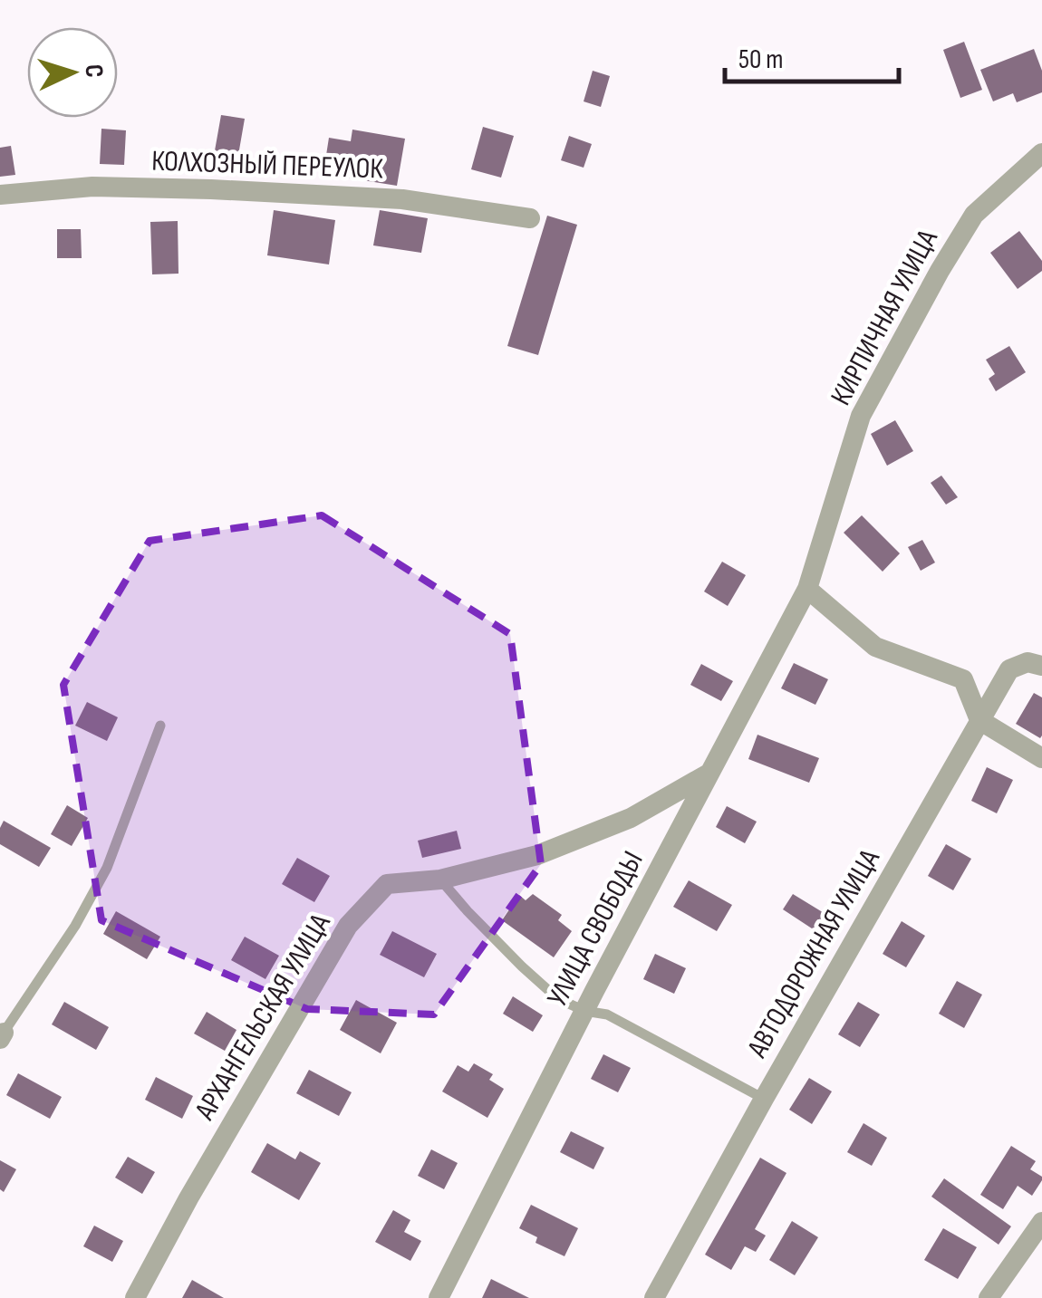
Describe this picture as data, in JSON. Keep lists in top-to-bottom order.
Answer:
{
  "streets": {
    "street": [
      "КОЛХОЗНЫЙ ПЕРЕУЛОК",
      "КИРПИЧНАЯ УЛИЦА",
      "УЛИЦА СВОБОДЫ",
      "АВТОДОРОЖНАЯ УЛИЦА",
      "АРХАНГЕЛЬСКАЯ УЛИЦА"
    ]
  },
  "crossings": [
    ["КИРПИЧНАЯ УЛИЦА", "УЛИЦА СВОБОДЫ"],
    ["УЛИЦА СВОБОДЫ", "АРХАНГЕЛЬСКАЯ УЛИЦА"]
  ],
  "scale_bar": "50 m",
  "north": "right"
}
